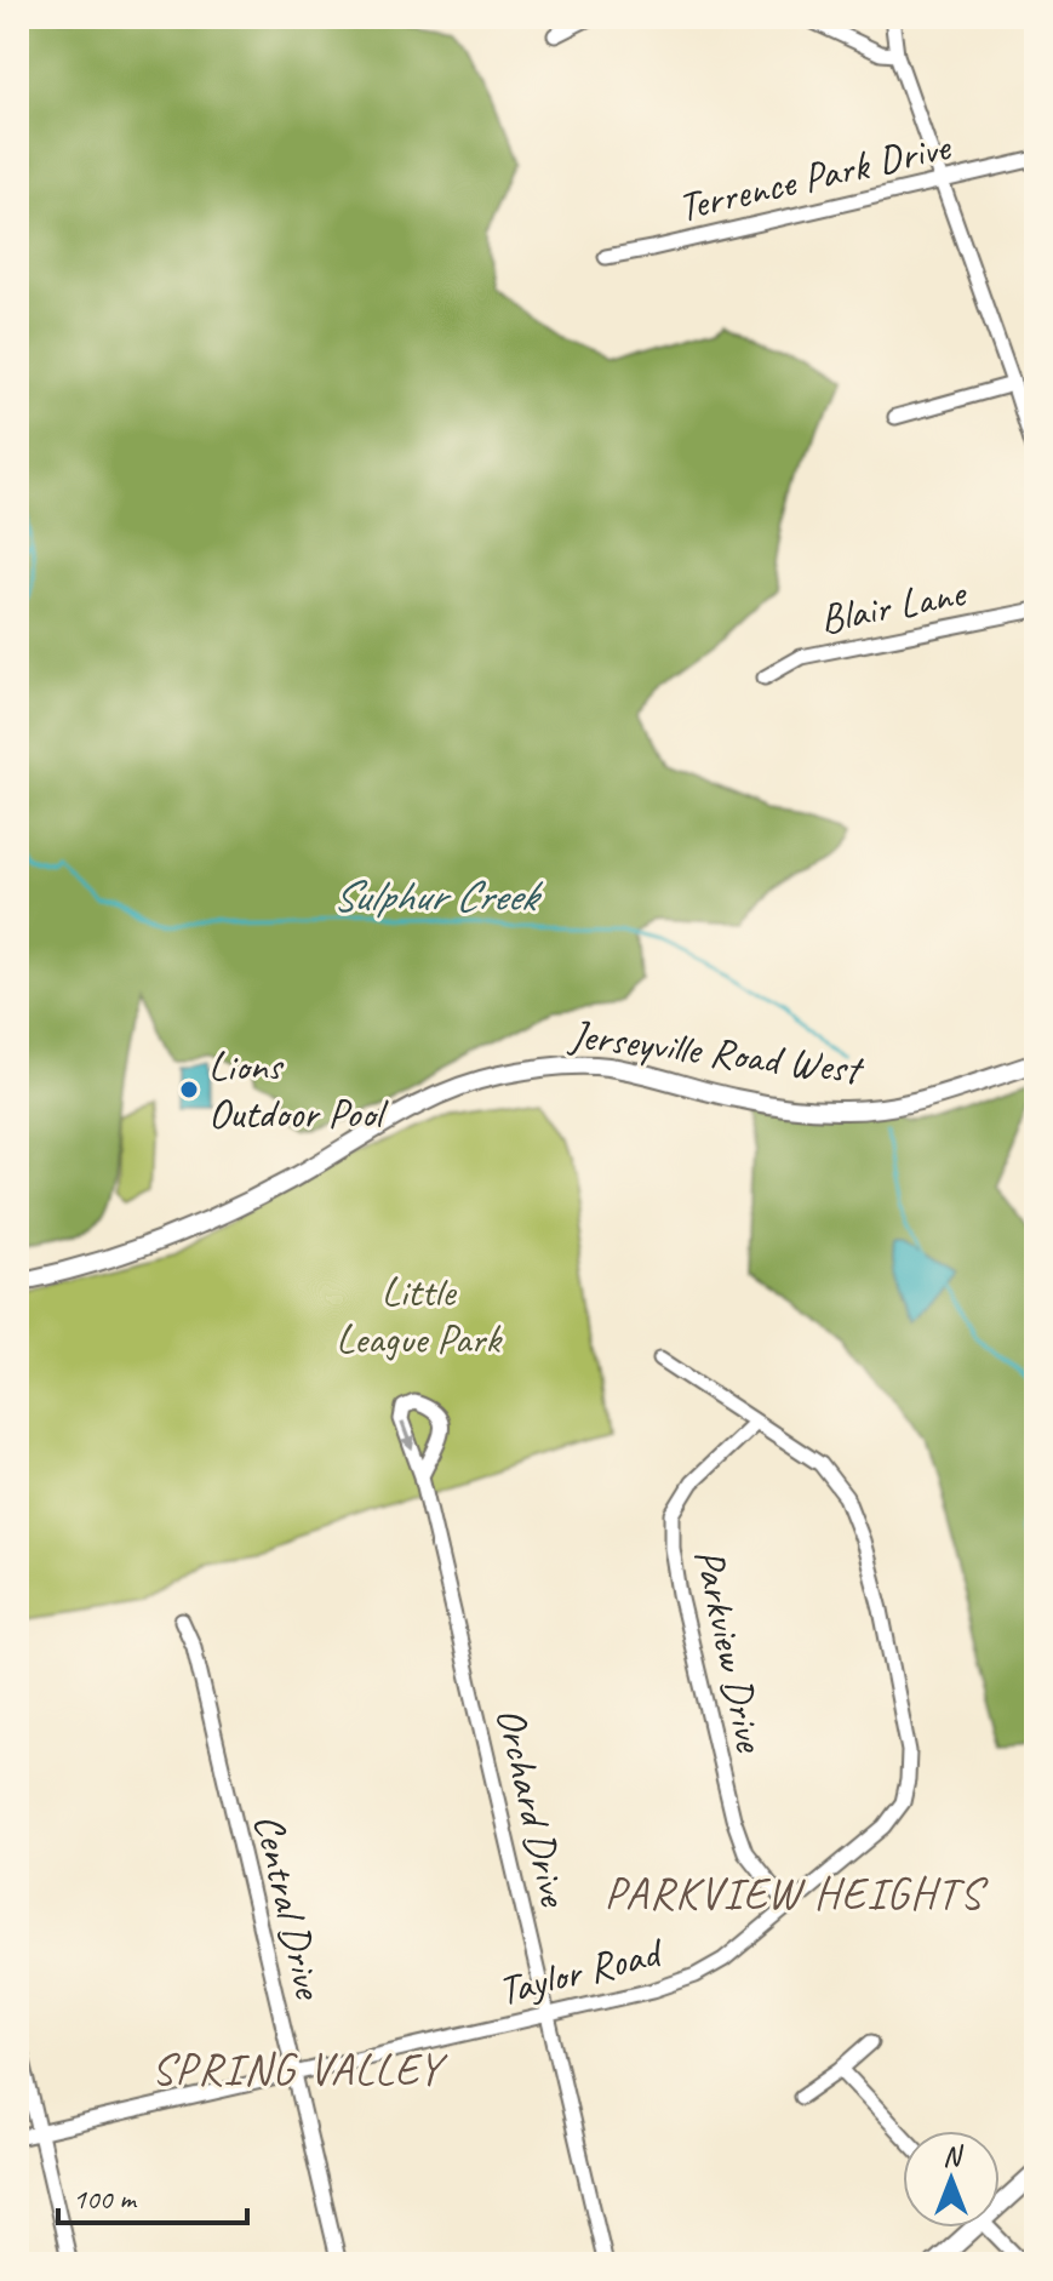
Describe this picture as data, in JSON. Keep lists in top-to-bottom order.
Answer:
{
  "streets": {
    "main road": ["Jerseyville Road West"],
    "street": [
      "Terrence Park Drive",
      "Blair Lane",
      "Parkview Drive",
      "Orchard Drive",
      "Central Drive",
      "Taylor Road"
    ]
  },
  "crossings": [
    ["Parkview Drive", "Taylor Road"],
    ["Orchard Drive", "Taylor Road"],
    ["Central Drive", "Taylor Road"]
  ],
  "districts": ["PARKVIEW HEIGHTS", "SPRING VALLEY"],
  "water": ["Sulphur Creek"],
  "parks": ["Little League Park"],
  "places": ["Lions Outdoor Pool"],
  "scale_bar": "100 m",
  "north": "top"
}
